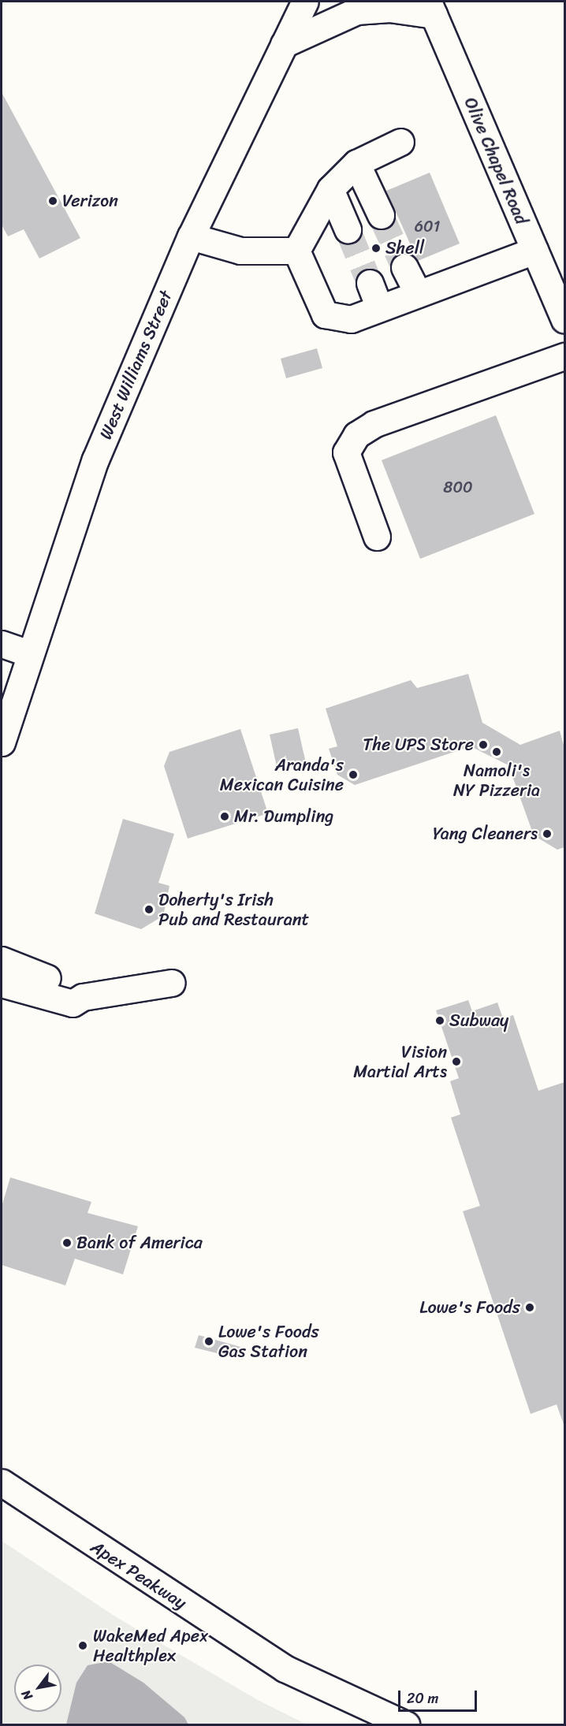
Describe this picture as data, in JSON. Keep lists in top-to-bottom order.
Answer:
{
  "streets": {
    "main road": ["Olive Chapel Road", "West Williams Street", "Apex Peakway"]
  },
  "places": [
    "Verizon",
    "Shell",
    "The UPS Store",
    "Namoli's NY Pizzeria",
    "Aranda's Mexican Cuisine",
    "Mr. Dumpling",
    "Yang Cleaners",
    "Doherty's Irish Pub and Restaurant",
    "Subway",
    "Vision Martial Arts",
    "Bank of America",
    "Lowe's Foods",
    "Lowe's Foods Gas Station",
    "WakeMed Apex Healthplex"
  ],
  "house_numbers": ["601", "800"],
  "scale_bar": "20 m",
  "north": "bottom left"
}
